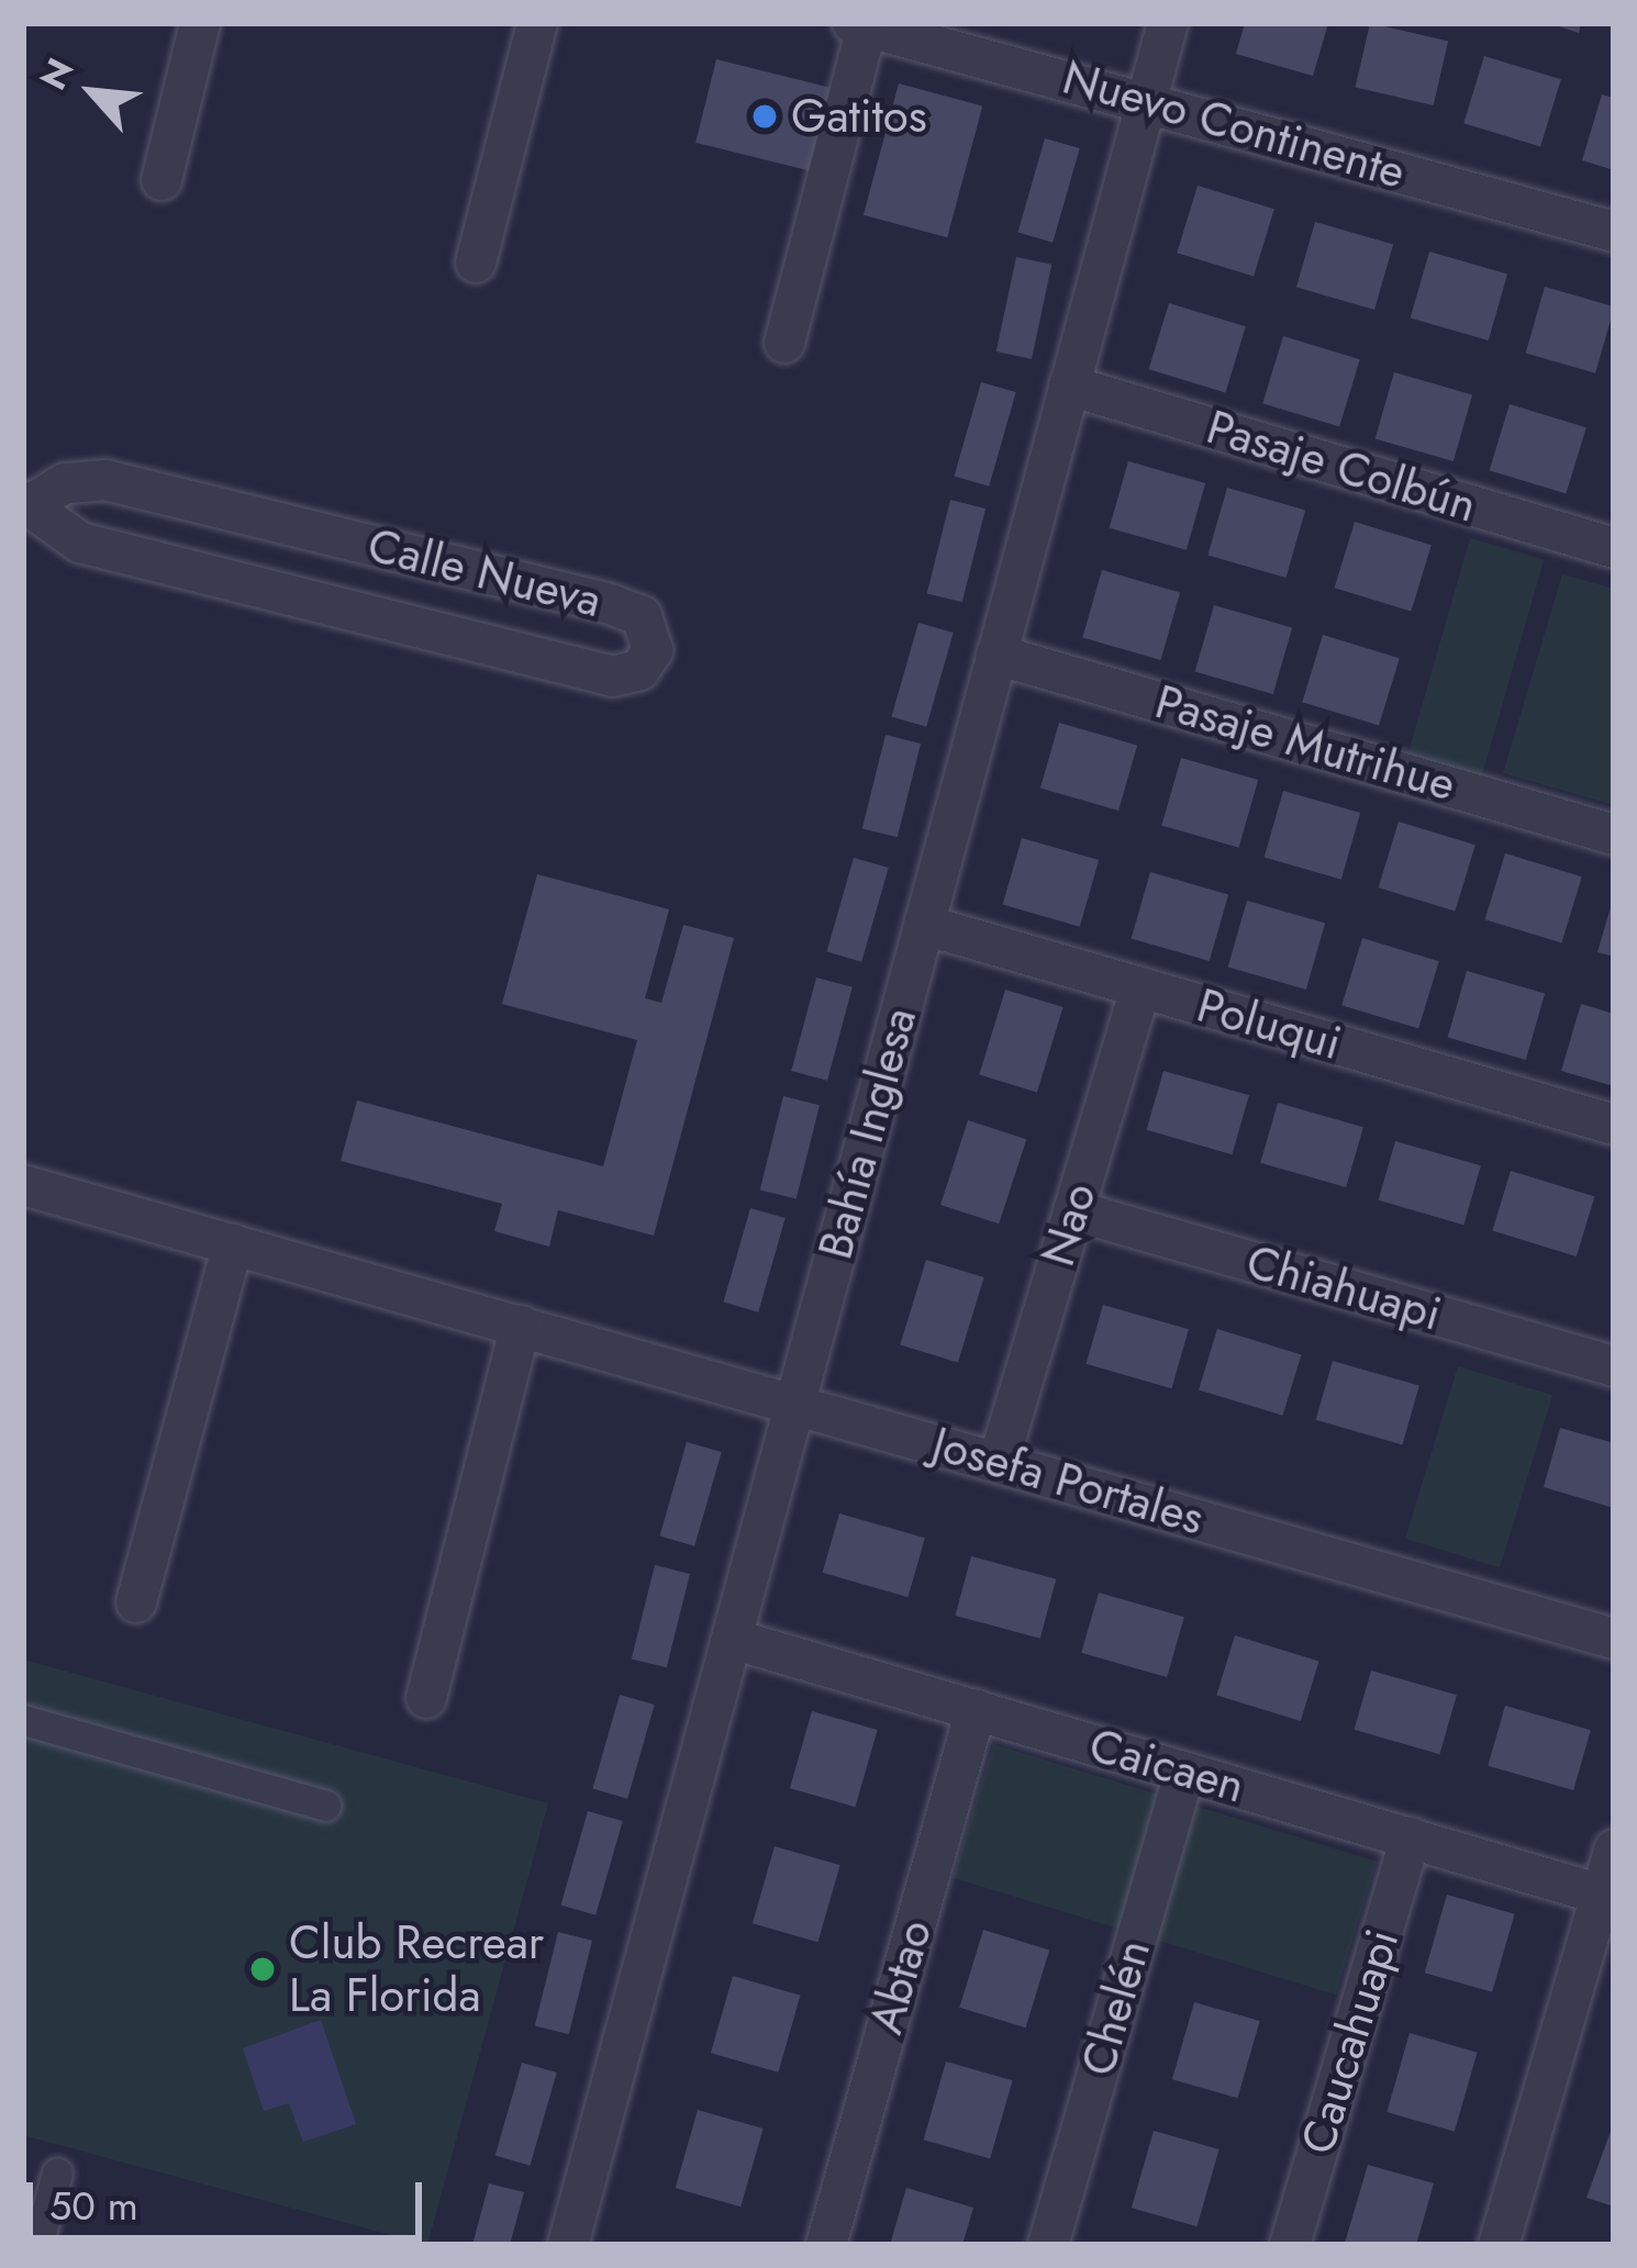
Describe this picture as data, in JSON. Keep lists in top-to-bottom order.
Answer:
{
  "streets": {
    "street": [
      "Nuevo Continente",
      "Pasaje Colbún",
      "Calle Nueva",
      "Pasaje Mutrihue",
      "Poluqui",
      "Bahía Inglesa",
      "Nao",
      "Chiahuapi",
      "Josefa Portales",
      "Caicaen",
      "Abtao",
      "Chelén",
      "Caucahuapi"
    ]
  },
  "crossings": [
    ["Nuevo Continente", "Bahía Inglesa"],
    ["Pasaje Colbún", "Bahía Inglesa"],
    ["Pasaje Mutrihue", "Bahía Inglesa"],
    ["Poluqui", "Bahía Inglesa"],
    ["Poluqui", "Nao"],
    ["Bahía Inglesa", "Josefa Portales"],
    ["Bahía Inglesa", "Caicaen"],
    ["Nao", "Chiahuapi"],
    ["Nao", "Josefa Portales"],
    ["Caicaen", "Abtao"],
    ["Caicaen", "Chelén"],
    ["Caicaen", "Caucahuapi"]
  ],
  "places": ["Gatitos", "Club Recrear La Florida"],
  "scale_bar": "50 m",
  "north": "top left"
}
